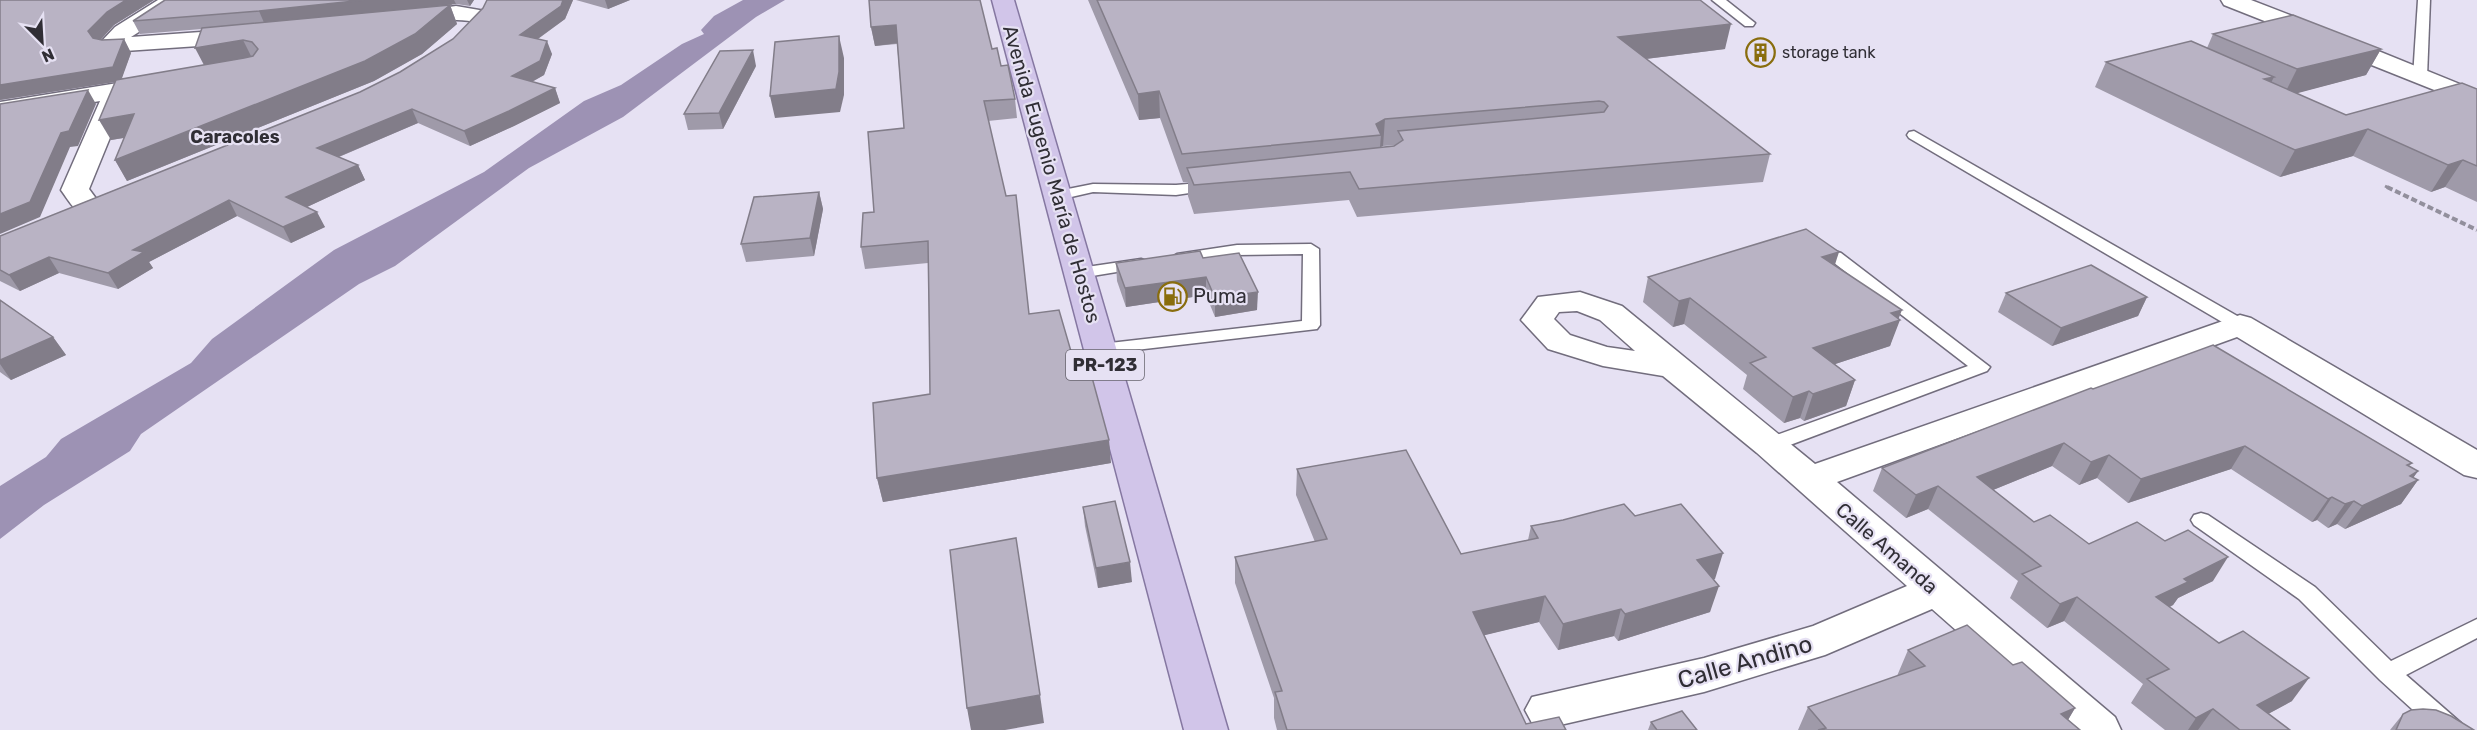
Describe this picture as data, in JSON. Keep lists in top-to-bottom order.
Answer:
{
  "streets": {
    "main road": ["Avenida Eugenio María de Hostos", "PR-123"],
    "street": ["Calle Amanda", "Calle Andino"]
  },
  "crossings": [
    ["Calle Amanda", "Calle Andino"]
  ],
  "districts": ["Caracoles"],
  "places": {
    "building": ["storage tank"],
    "fuel station": ["Puma"]
  },
  "north": "bottom right"
}
